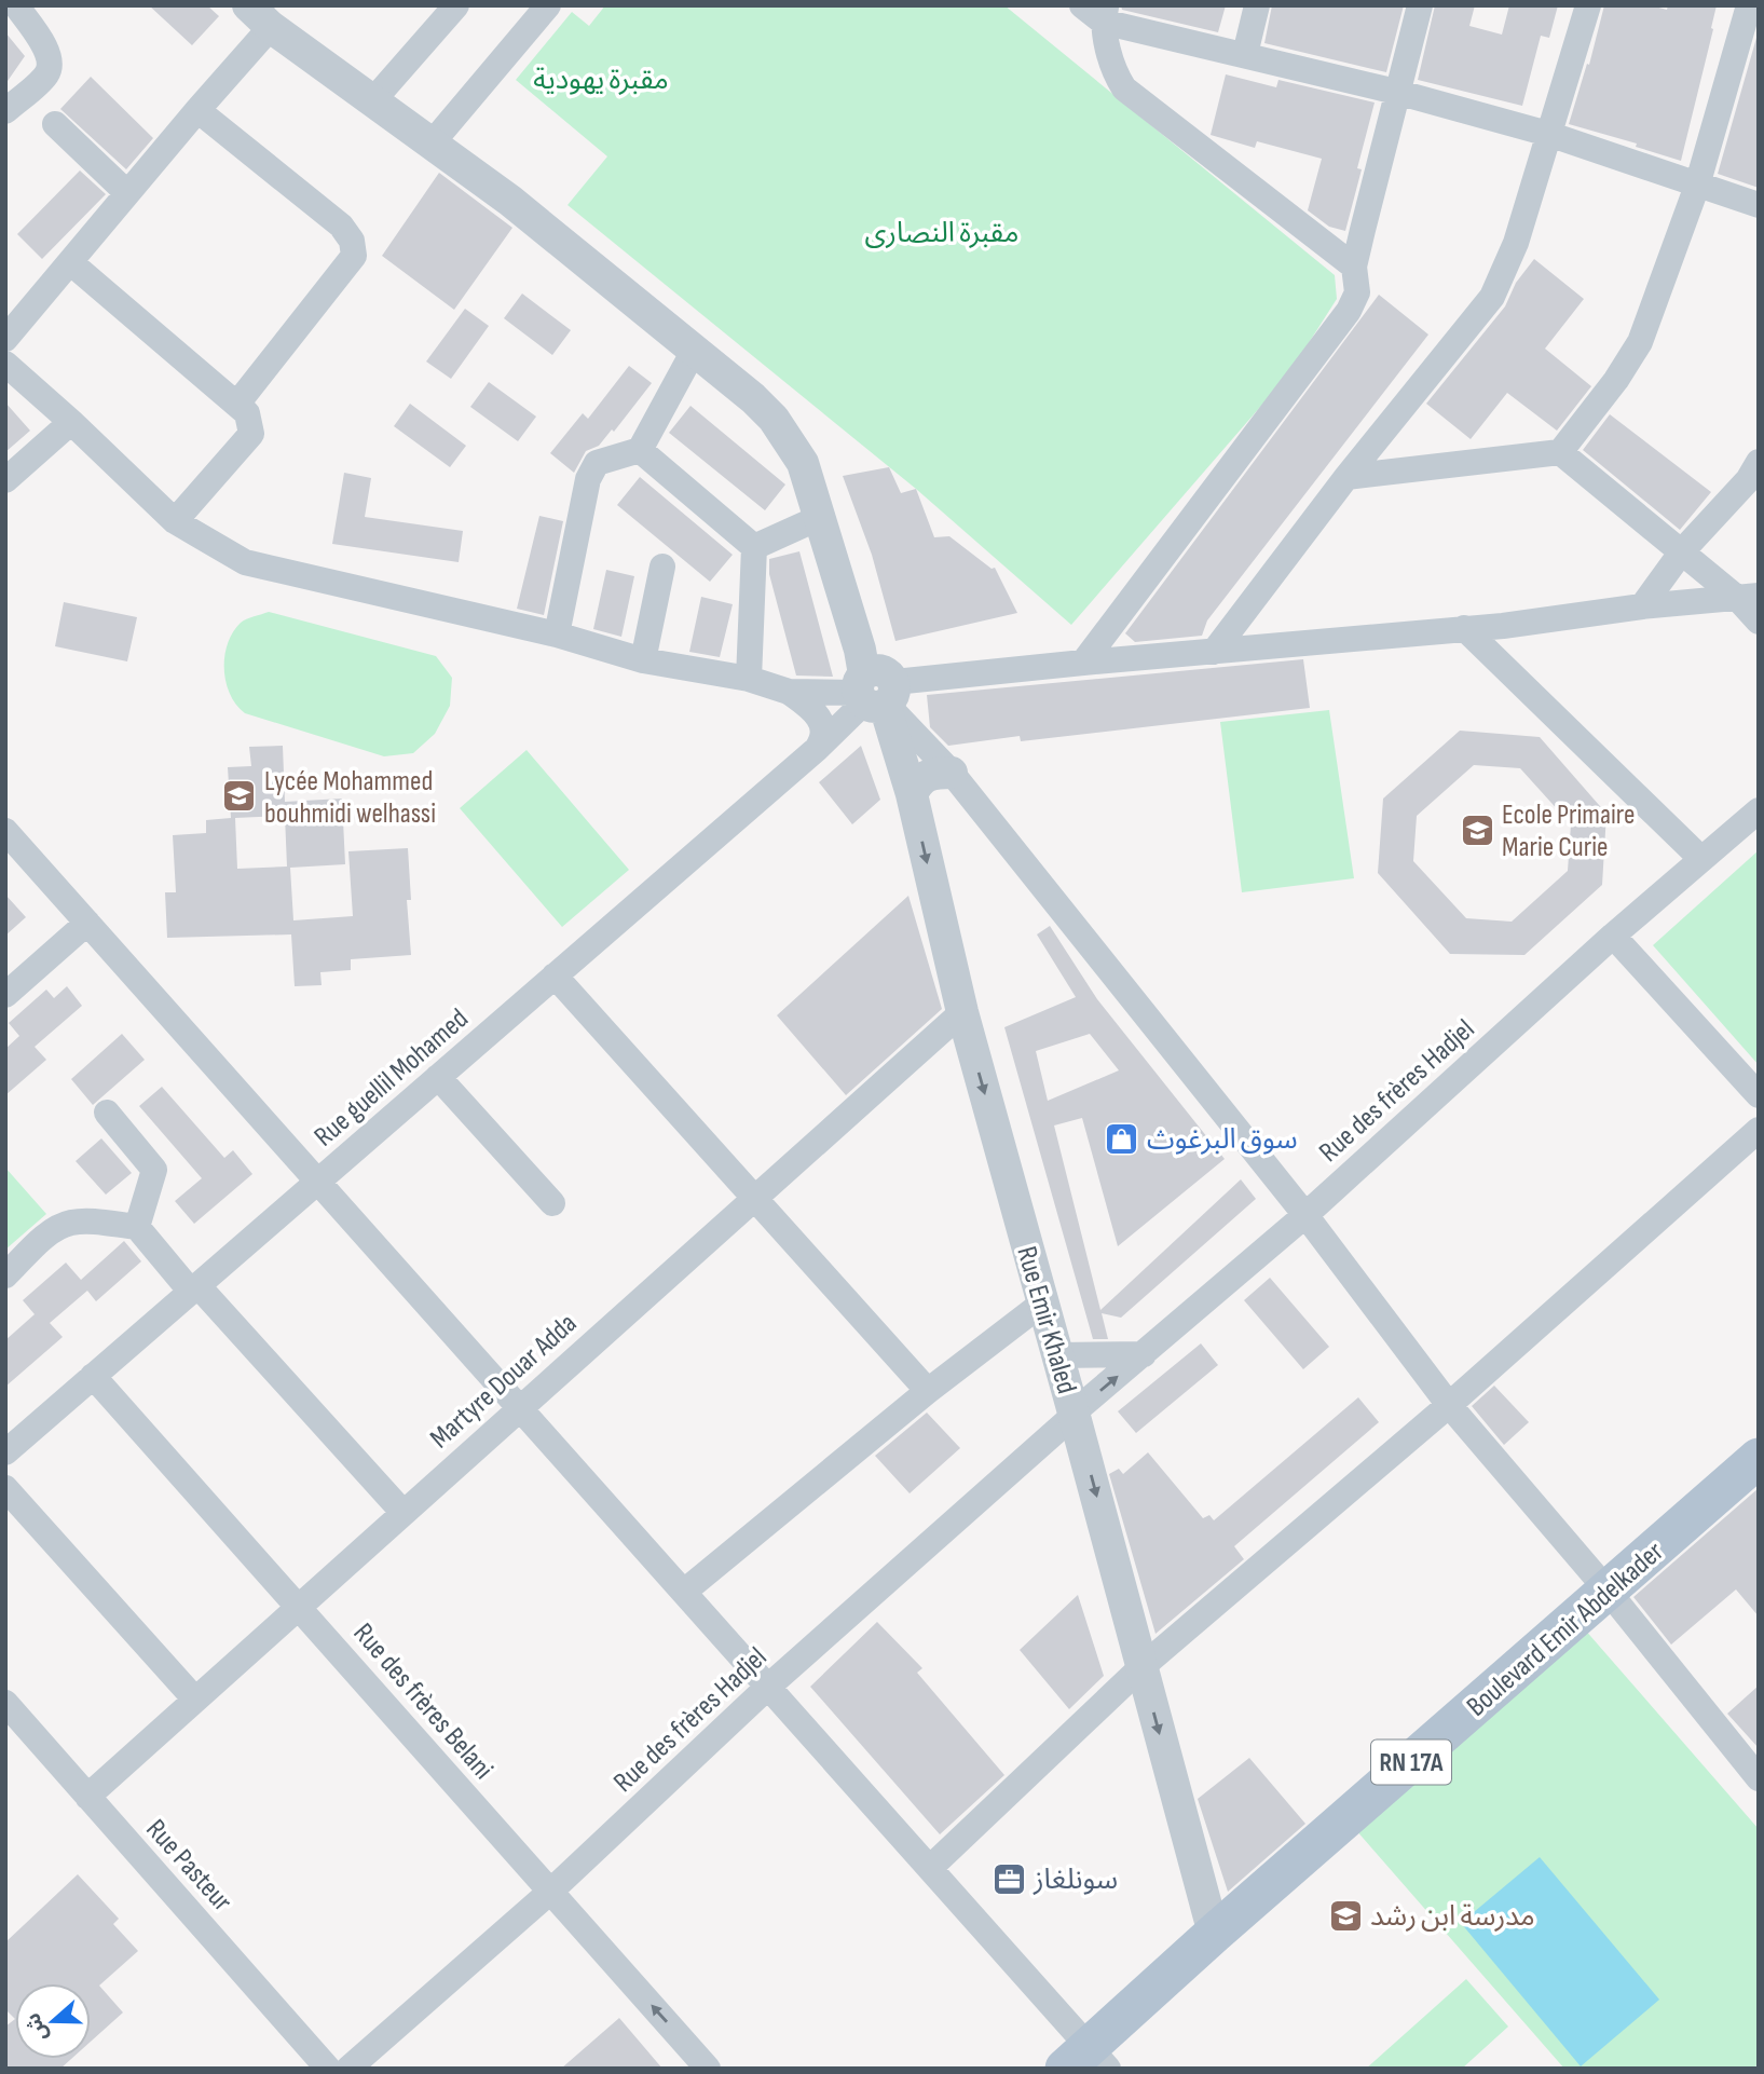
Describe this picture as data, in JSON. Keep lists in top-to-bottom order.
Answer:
{
  "streets": {
    "main road": ["Boulevard Emir Abdelkader", "RN 17A"],
    "street": [
      "Rue guellil Mohamed",
      "Rue des frères Hadjel",
      "Rue Emir Khaled",
      "Martyre Douar Adda",
      "Rue des frères Belani",
      "Rue Pasteur"
    ]
  },
  "crossings": [
    ["Rue guellil Mohamed", "Rue Emir Khaled"],
    ["Rue guellil Mohamed", "Rue des frères Belani"],
    ["Rue des frères Hadjel", "Rue Emir Khaled"],
    ["Rue des frères Hadjel", "Rue des frères Belani"],
    ["Rue Emir Khaled", "Martyre Douar Adda"],
    ["Rue Emir Khaled", "Boulevard Emir Abdelkader"],
    ["Martyre Douar Adda", "Rue des frères Belani"],
    ["Martyre Douar Adda", "Rue Pasteur"]
  ],
  "parks": ["مقبرة يهودية", "مقبرة النصارى"],
  "places": {
    "school or university": ["Lycée Mohammed bouhmidi welhassi", "Ecole Primaire Marie Curie", "مدرسة ابن رشد"],
    "shop": ["سوق البرغوث"],
    "office": ["سونلغاز"]
  },
  "north": "left"
}
